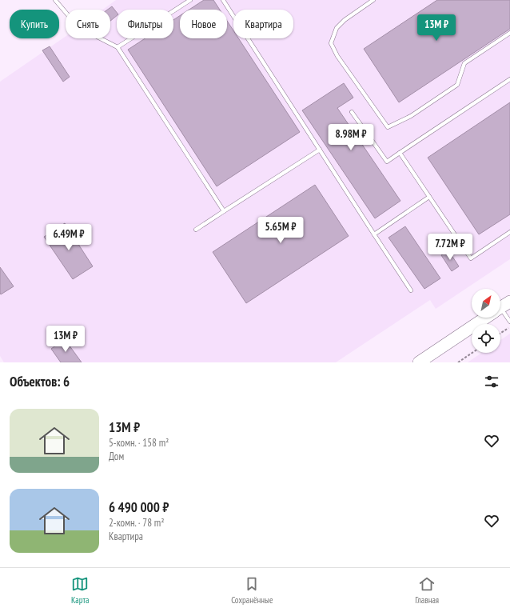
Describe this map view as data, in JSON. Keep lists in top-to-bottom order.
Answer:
{
  "north": "top right",
  "page": {
    "chip": [
      "Купить",
      "Снять",
      "Фильтры",
      "Новое",
      "Квартира"
    ],
    "price": [
      "13M ₽",
      "8.98M ₽",
      "5.65M ₽",
      "6.49M ₽",
      "7.72M ₽",
      "13M ₽"
    ],
    "heading": "Объектов: 6",
    "list": [
      {
        "name": "13M ₽",
        "note": "5-комн. · 158 m² · Дом"
      },
      {
        "name": "6 490 000 ₽",
        "note": "2-комн. · 78 m² · Квартира"
      }
    ],
    "tabs": ["Карта", "Сохранённые", "Главная"]
  }
}
